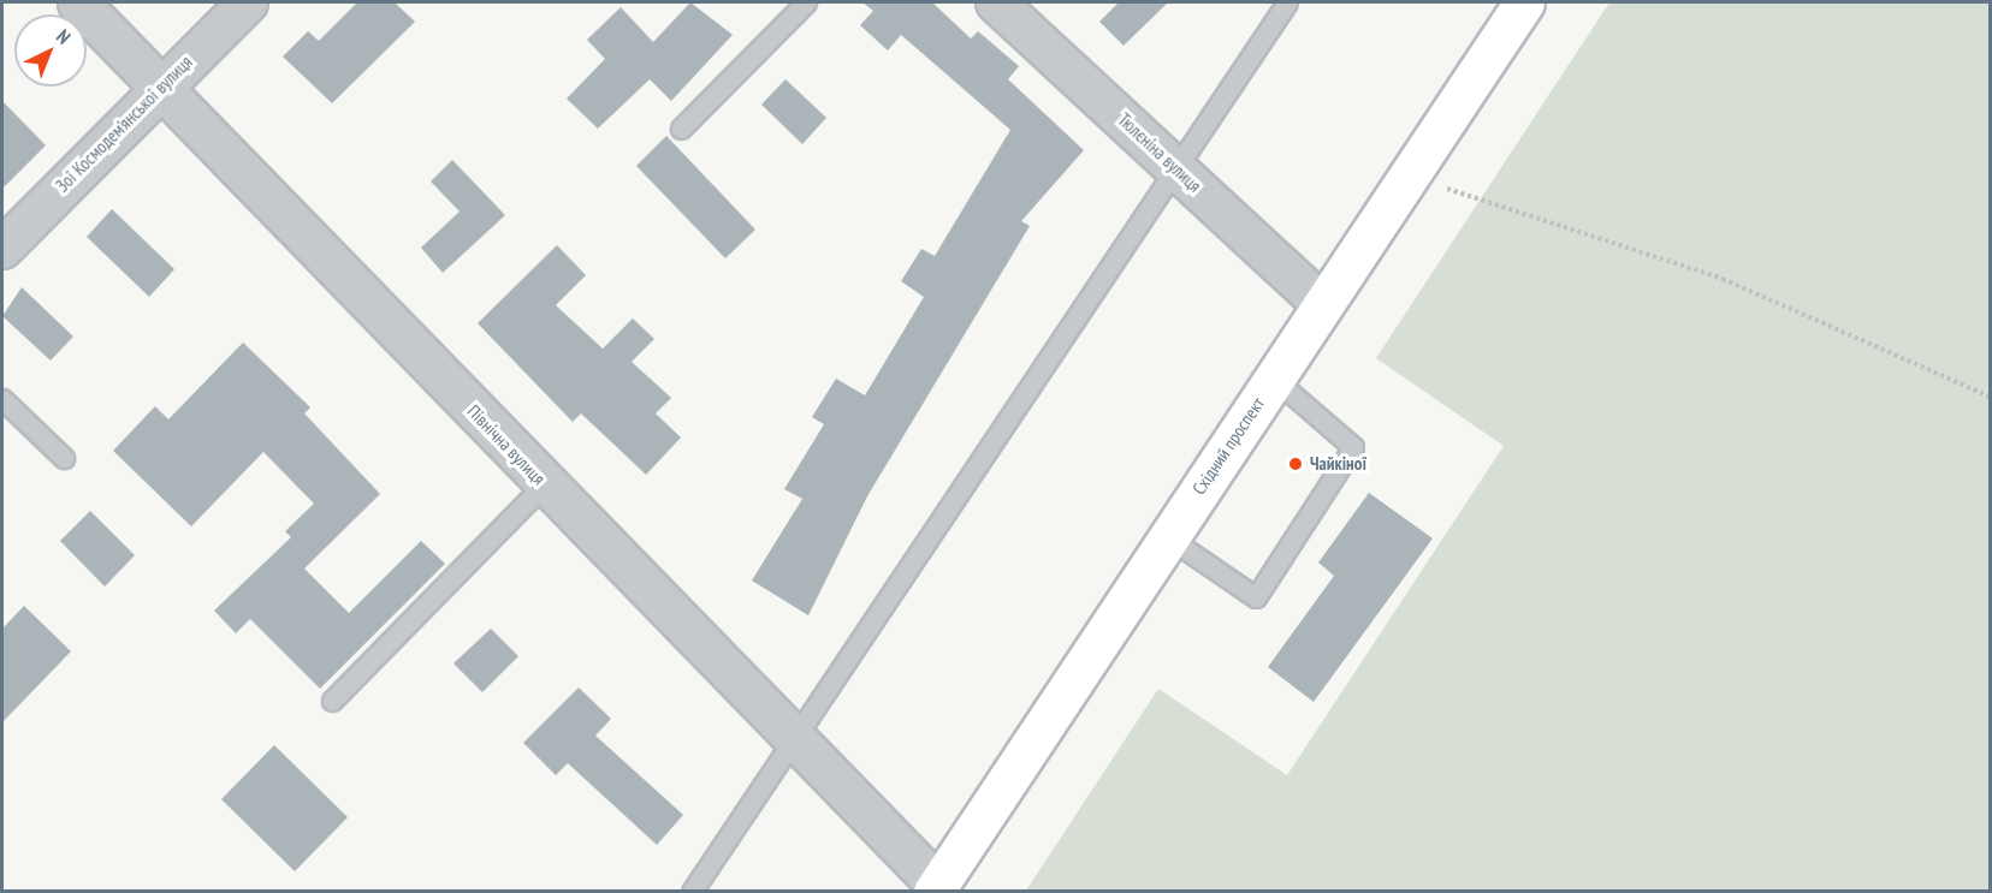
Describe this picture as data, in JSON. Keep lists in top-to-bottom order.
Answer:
{
  "streets": {
    "main road": ["Східний проспект"],
    "street": ["Зої Космодем’янської вулиця", "Тюлєніна вулиця", "Північна вулиця"]
  },
  "crossings": [
    ["Зої Космодем’янської вулиця", "Північна вулиця"],
    ["Тюлєніна вулиця", "Східний проспект"],
    ["Північна вулиця", "Східний проспект"]
  ],
  "places": ["Чайкіної"],
  "north": "top right"
}
